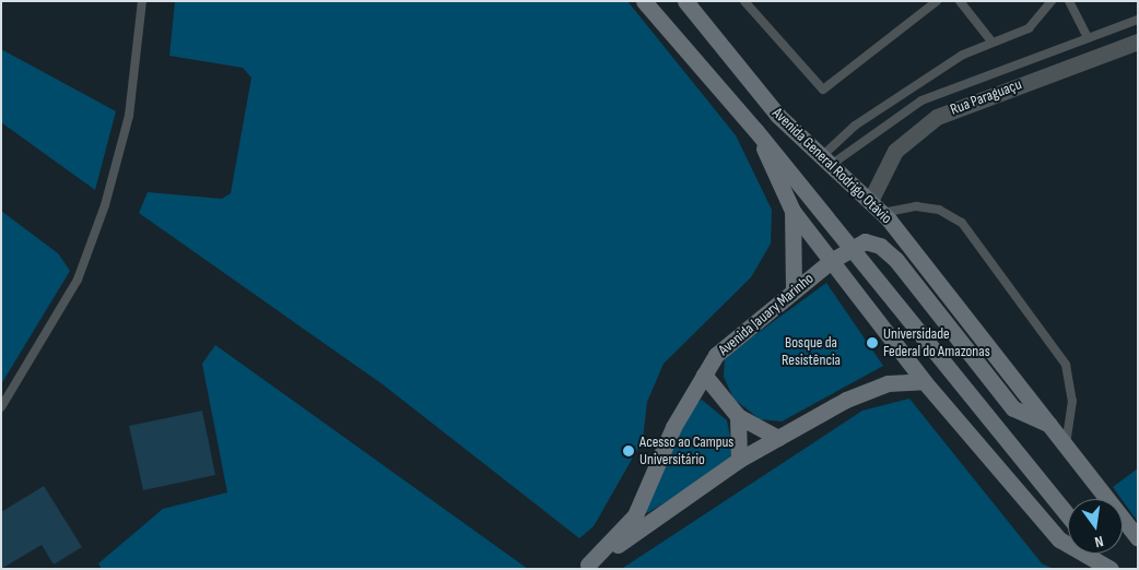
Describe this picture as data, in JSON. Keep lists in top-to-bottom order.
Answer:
{
  "streets": {
    "main road": ["Avenida General Rodrigo Otávio", "Avenida Jauary Marinho"],
    "street": ["Rua Paraguaçu"]
  },
  "crossings": [
    ["Rua Paraguaçu", "Avenida General Rodrigo Otávio"],
    ["Avenida General Rodrigo Otávio", "Avenida Jauary Marinho"]
  ],
  "parks": ["Bosque da Resistência"],
  "places": ["Universidade Federal do Amazonas", "Acesso ao Campus Universitário"],
  "north": "bottom"
}
